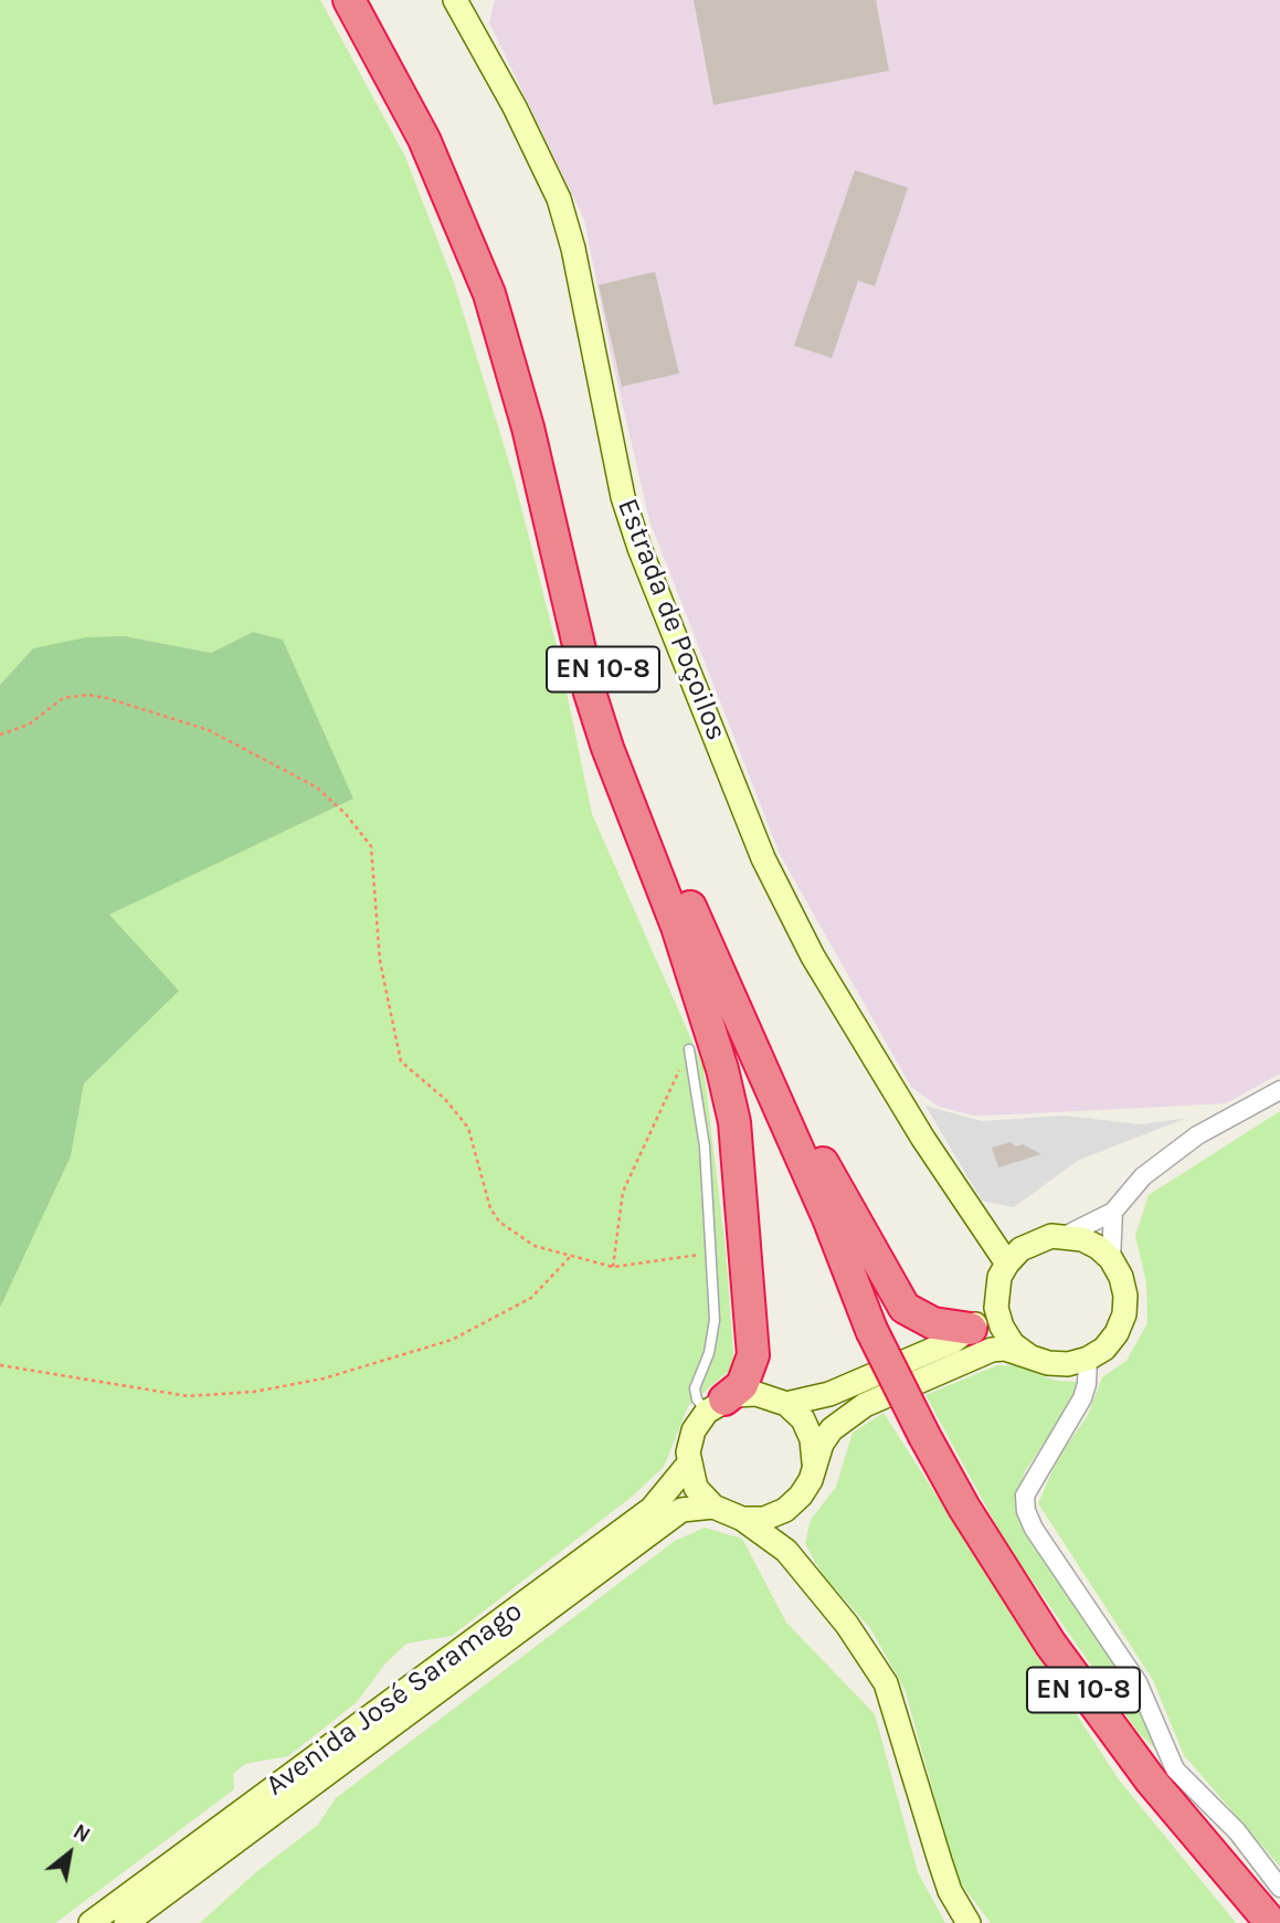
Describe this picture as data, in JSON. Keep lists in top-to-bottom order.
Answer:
{
  "streets": {
    "highway": ["EN 10-8"],
    "main road": ["Estrada de Poçoilos", "Avenida José Saramago"]
  },
  "north": "top right"
}
